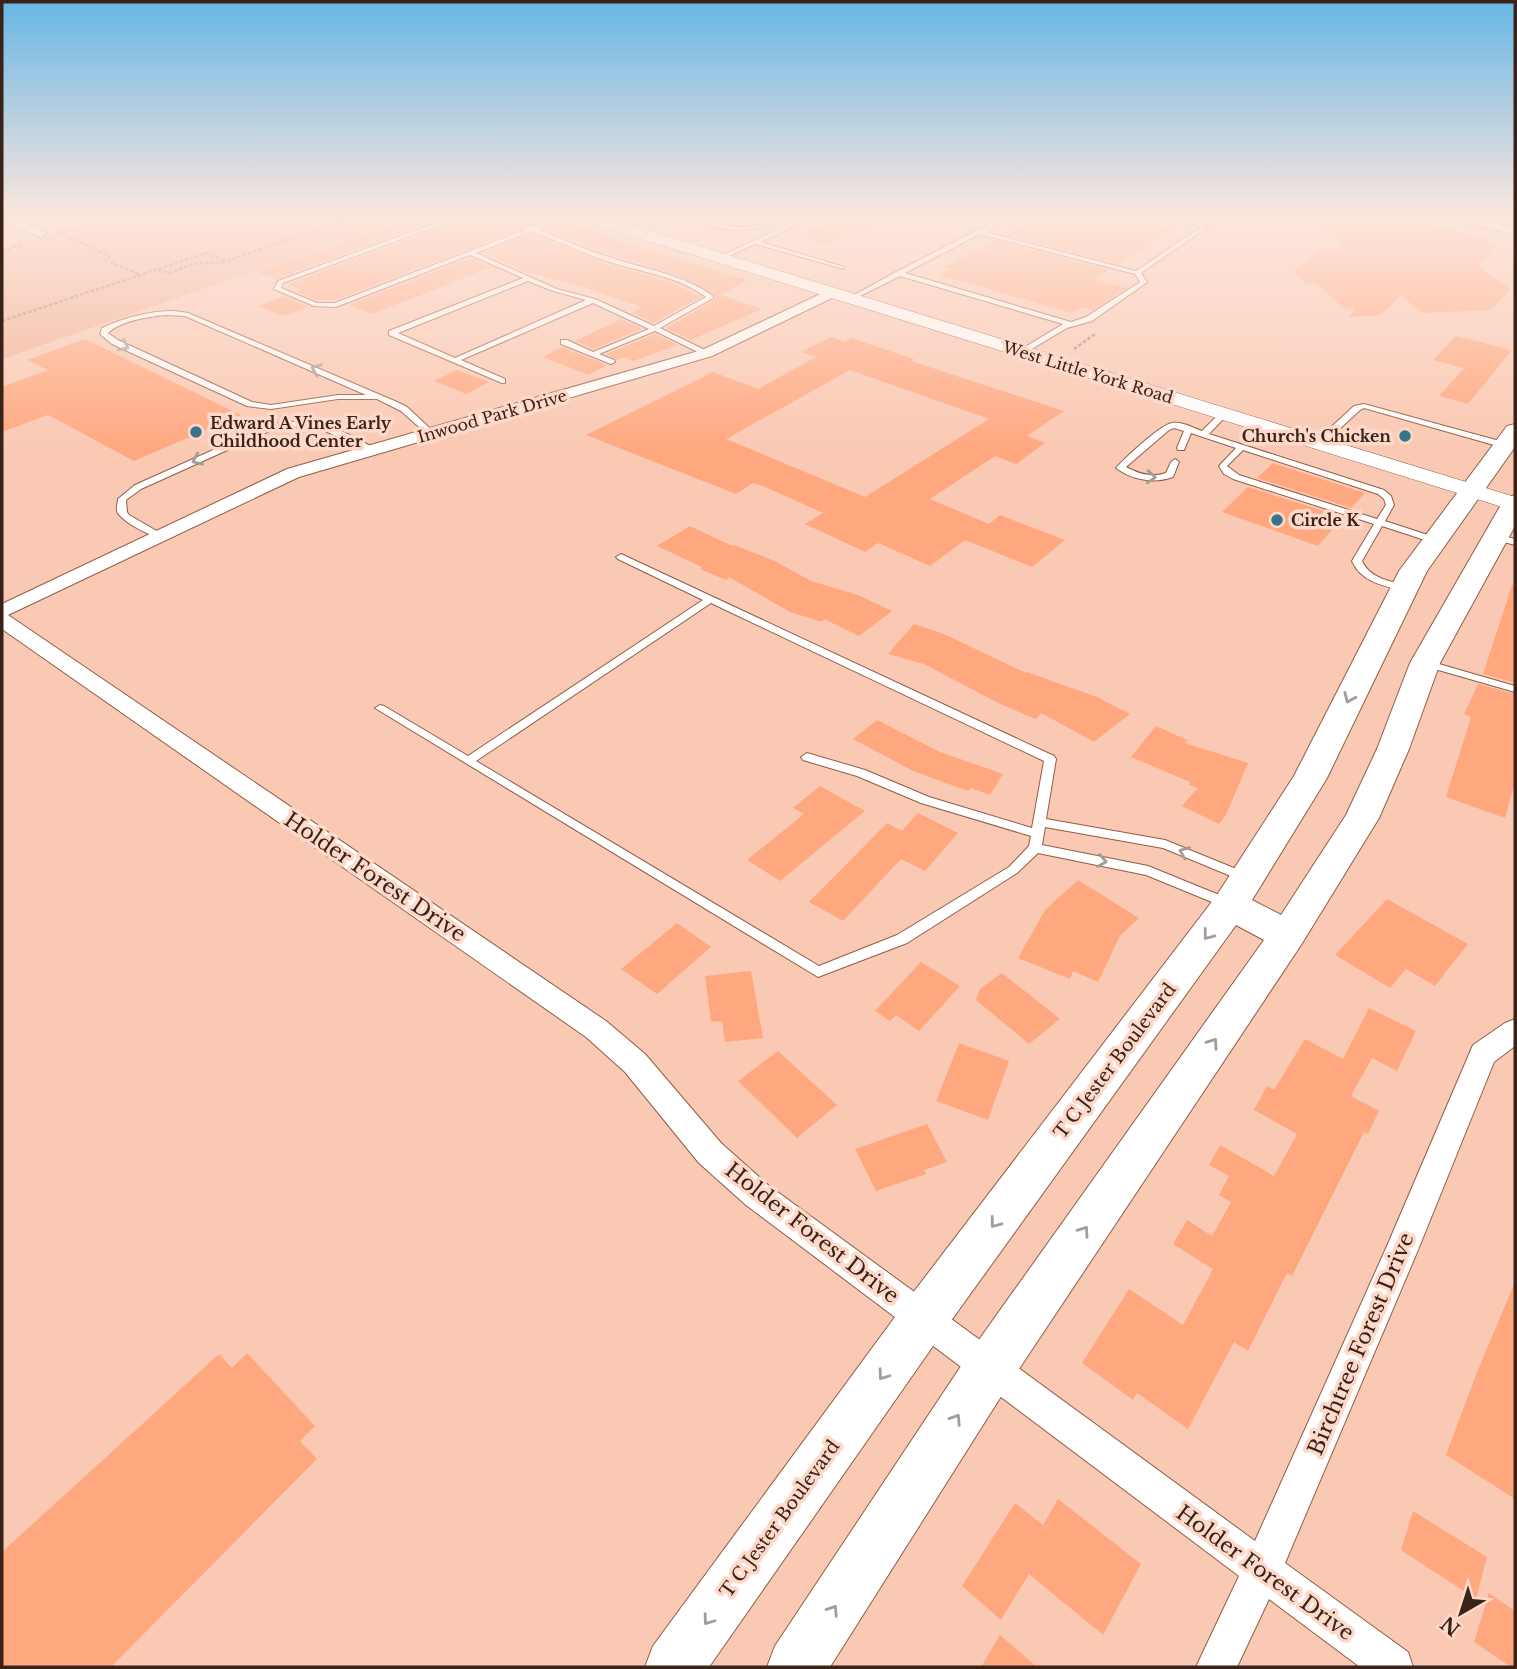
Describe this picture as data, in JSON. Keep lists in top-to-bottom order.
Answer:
{
  "streets": {
    "main road": ["T C Jester Boulevard"],
    "street": [
      "West Little York Road",
      "Inwood Park Drive",
      "Holder Forest Drive",
      "Birchtree Forest Drive"
    ]
  },
  "crossings": [
    ["West Little York Road", "Inwood Park Drive"],
    ["West Little York Road", "T C Jester Boulevard"],
    ["Holder Forest Drive", "T C Jester Boulevard"],
    ["Holder Forest Drive", "Birchtree Forest Drive"]
  ],
  "places": ["Edward A Vines Early Childhood Center", "Church's Chicken", "Circle K"],
  "north": "bottom left"
}
